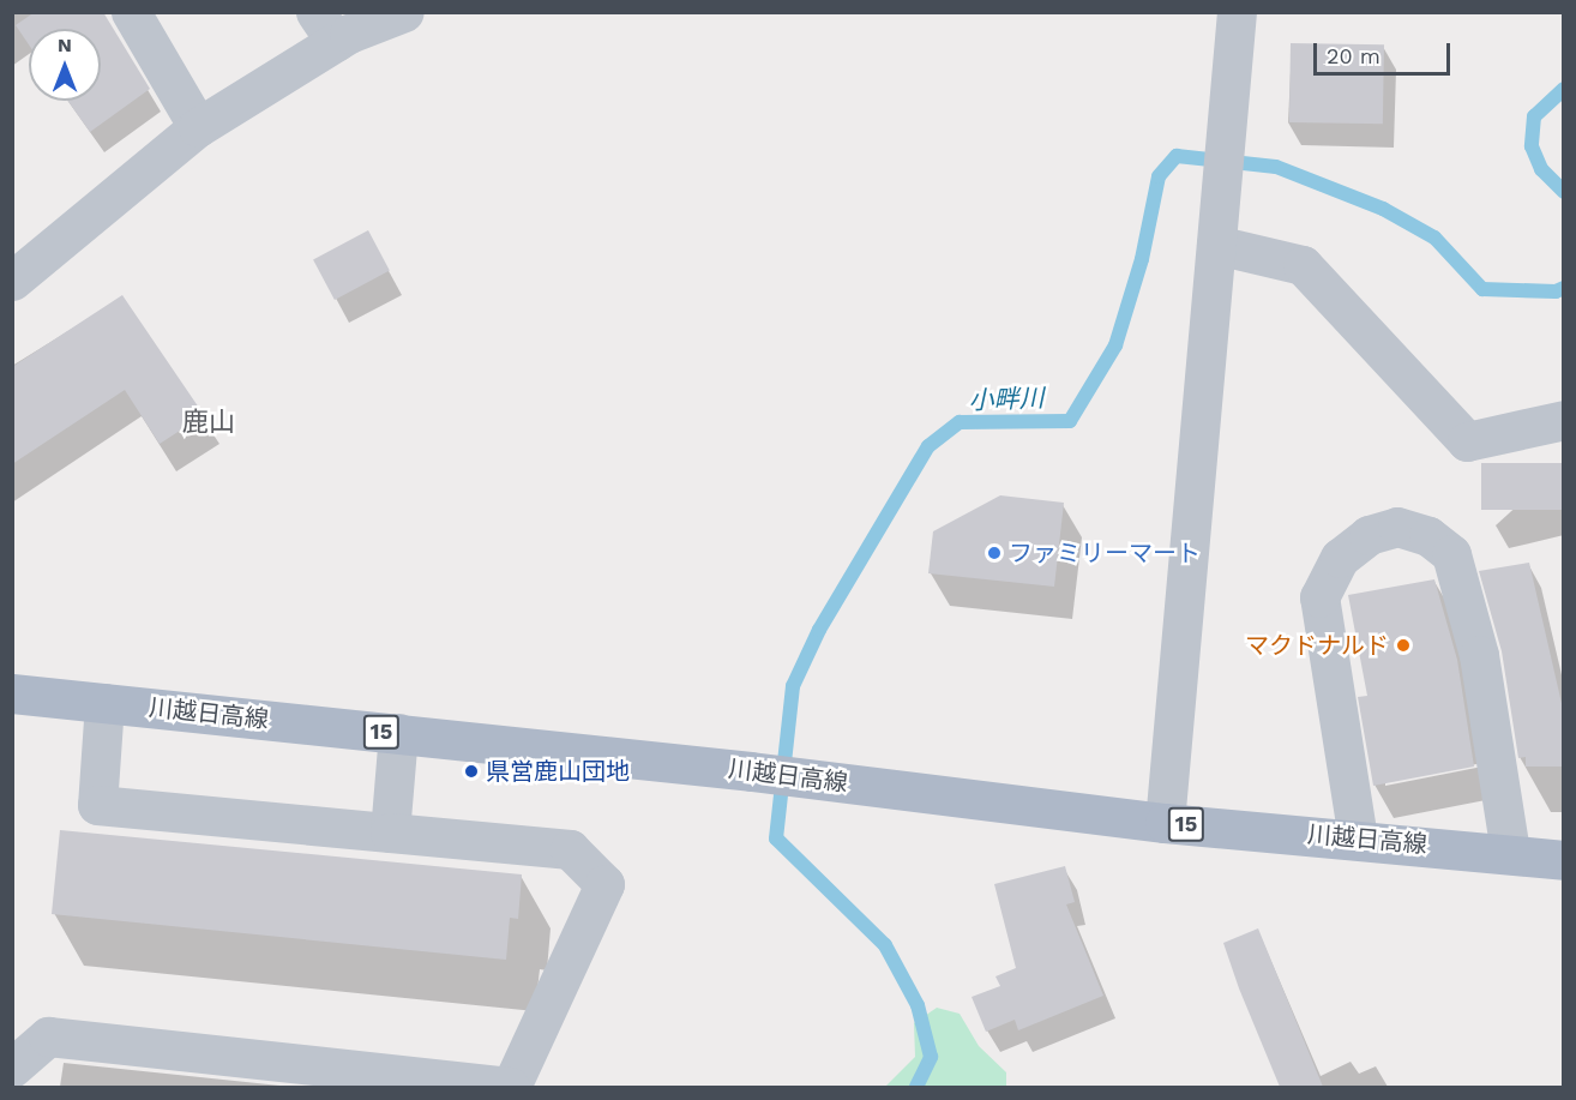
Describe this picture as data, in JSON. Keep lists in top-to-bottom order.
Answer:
{
  "streets": {
    "main road": ["川越日高線", "15"]
  },
  "districts": ["鹿山"],
  "water": ["小畔川"],
  "places": ["ファミリーマート", "マクドナルド", "県営鹿山団地"],
  "scale_bar": "20 m",
  "north": "top"
}
